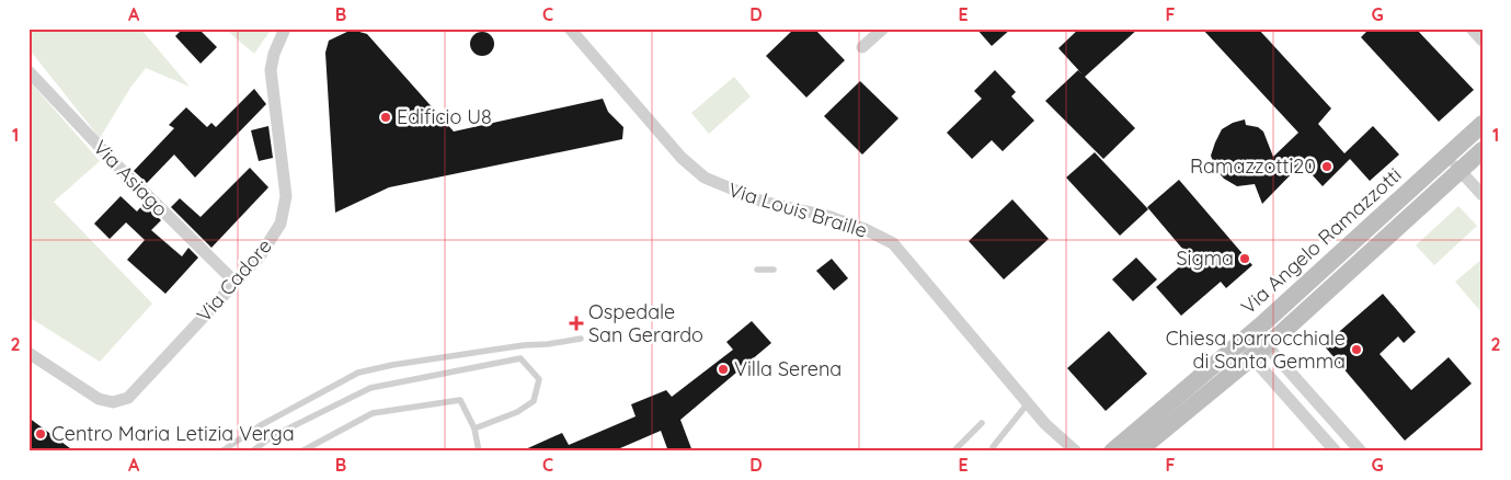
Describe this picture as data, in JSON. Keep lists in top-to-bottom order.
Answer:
{
  "streets": {
    "street": [
      "Via Asiago",
      "Via Louis Braille",
      "Via Angelo Ramazzotti",
      "Via Cadore"
    ]
  },
  "crossings": [
    ["Via Asiago", "Via Cadore"]
  ],
  "places": {
    "other": [
      "Edificio U8",
      "Ramazzotti20",
      "Sigma",
      "Chiesa parrocchiale di Santa Gemma",
      "Villa Serena",
      "Centro Maria Letizia Verga"
    ],
    "health": ["Ospedale San Gerardo"]
  },
  "grid": {
    "columns": [
      "A",
      "B",
      "C",
      "D",
      "E",
      "F",
      "G"
    ],
    "rows": ["1", "2"]
  }
}
